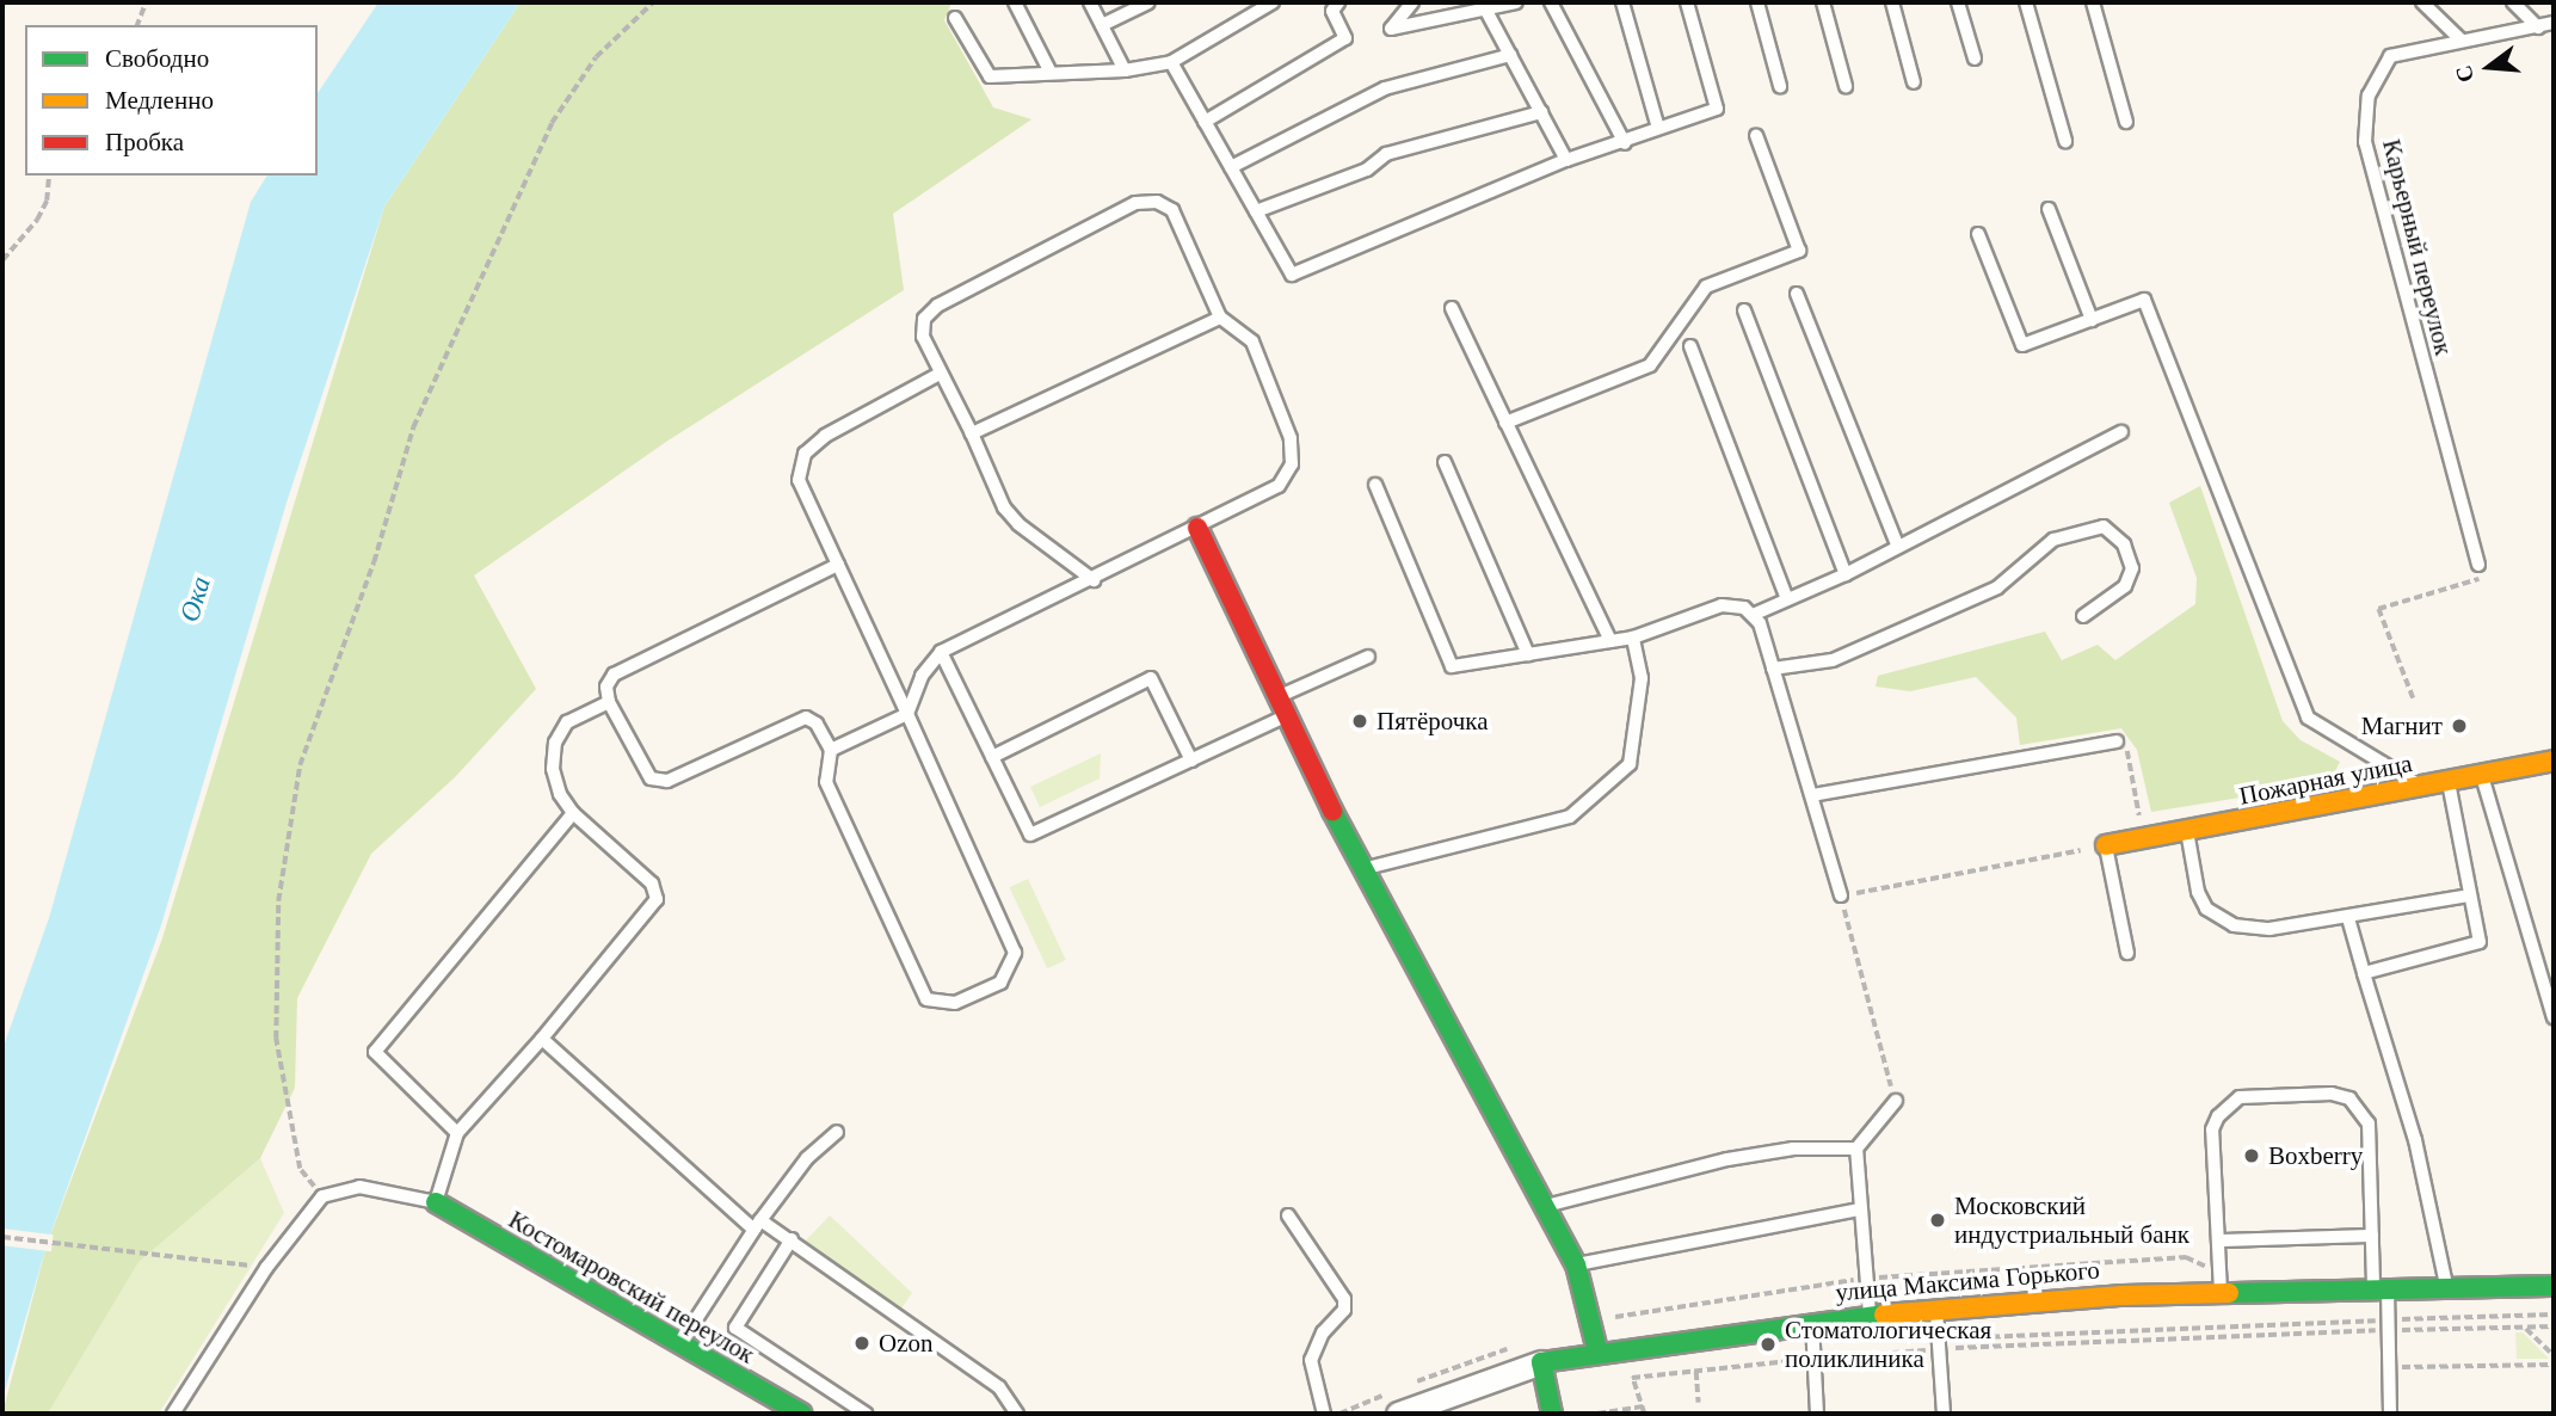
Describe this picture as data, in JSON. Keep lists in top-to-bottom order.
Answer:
{
  "streets": {
    "street": ["Пожарная улица", "улица Максима Горького", "Костомаровский переулок"],
    "lane": ["Карьерный переулок"]
  },
  "water": ["Ока"],
  "places": [
    "Пятёрочка",
    "Магнит",
    "Boxberry",
    "Московский индустриальный банк",
    "Ozon",
    "Стоматологическая поликлиника"
  ],
  "legend": ["Свободно", "Медленно", "Пробка"],
  "north": "left"
}
